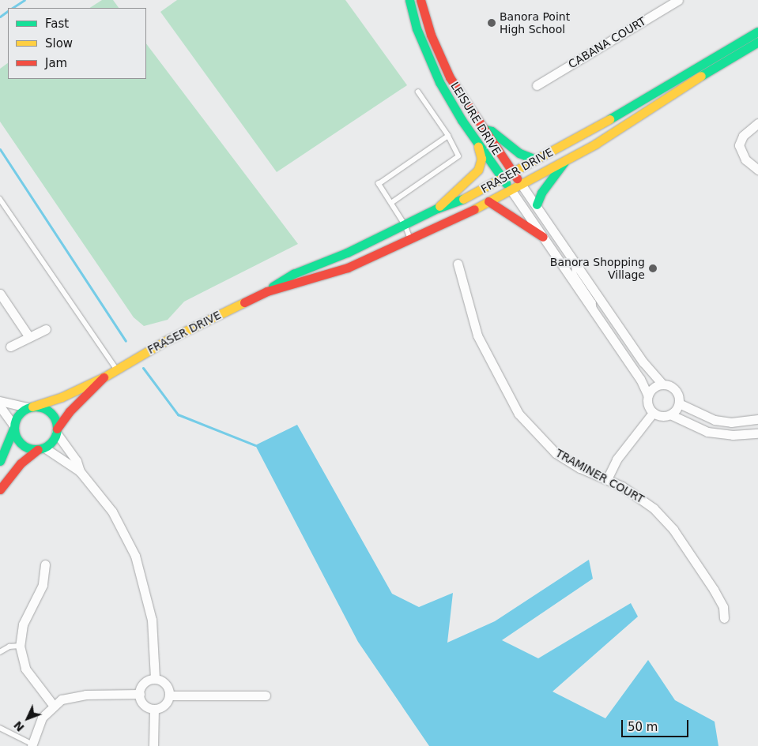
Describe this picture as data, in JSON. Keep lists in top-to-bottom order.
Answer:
{
  "streets": {
    "street": [
      "CABANA COURT",
      "LEISURE DRIVE",
      "FRASER DRIVE",
      "TRAMINER COURT"
    ]
  },
  "crossings": [
    ["LEISURE DRIVE", "FRASER DRIVE"]
  ],
  "places": ["Banora Point High School", "Banora Shopping Village"],
  "legend": ["Fast", "Slow", "Jam"],
  "scale_bar": "50 m",
  "north": "bottom left"
}
